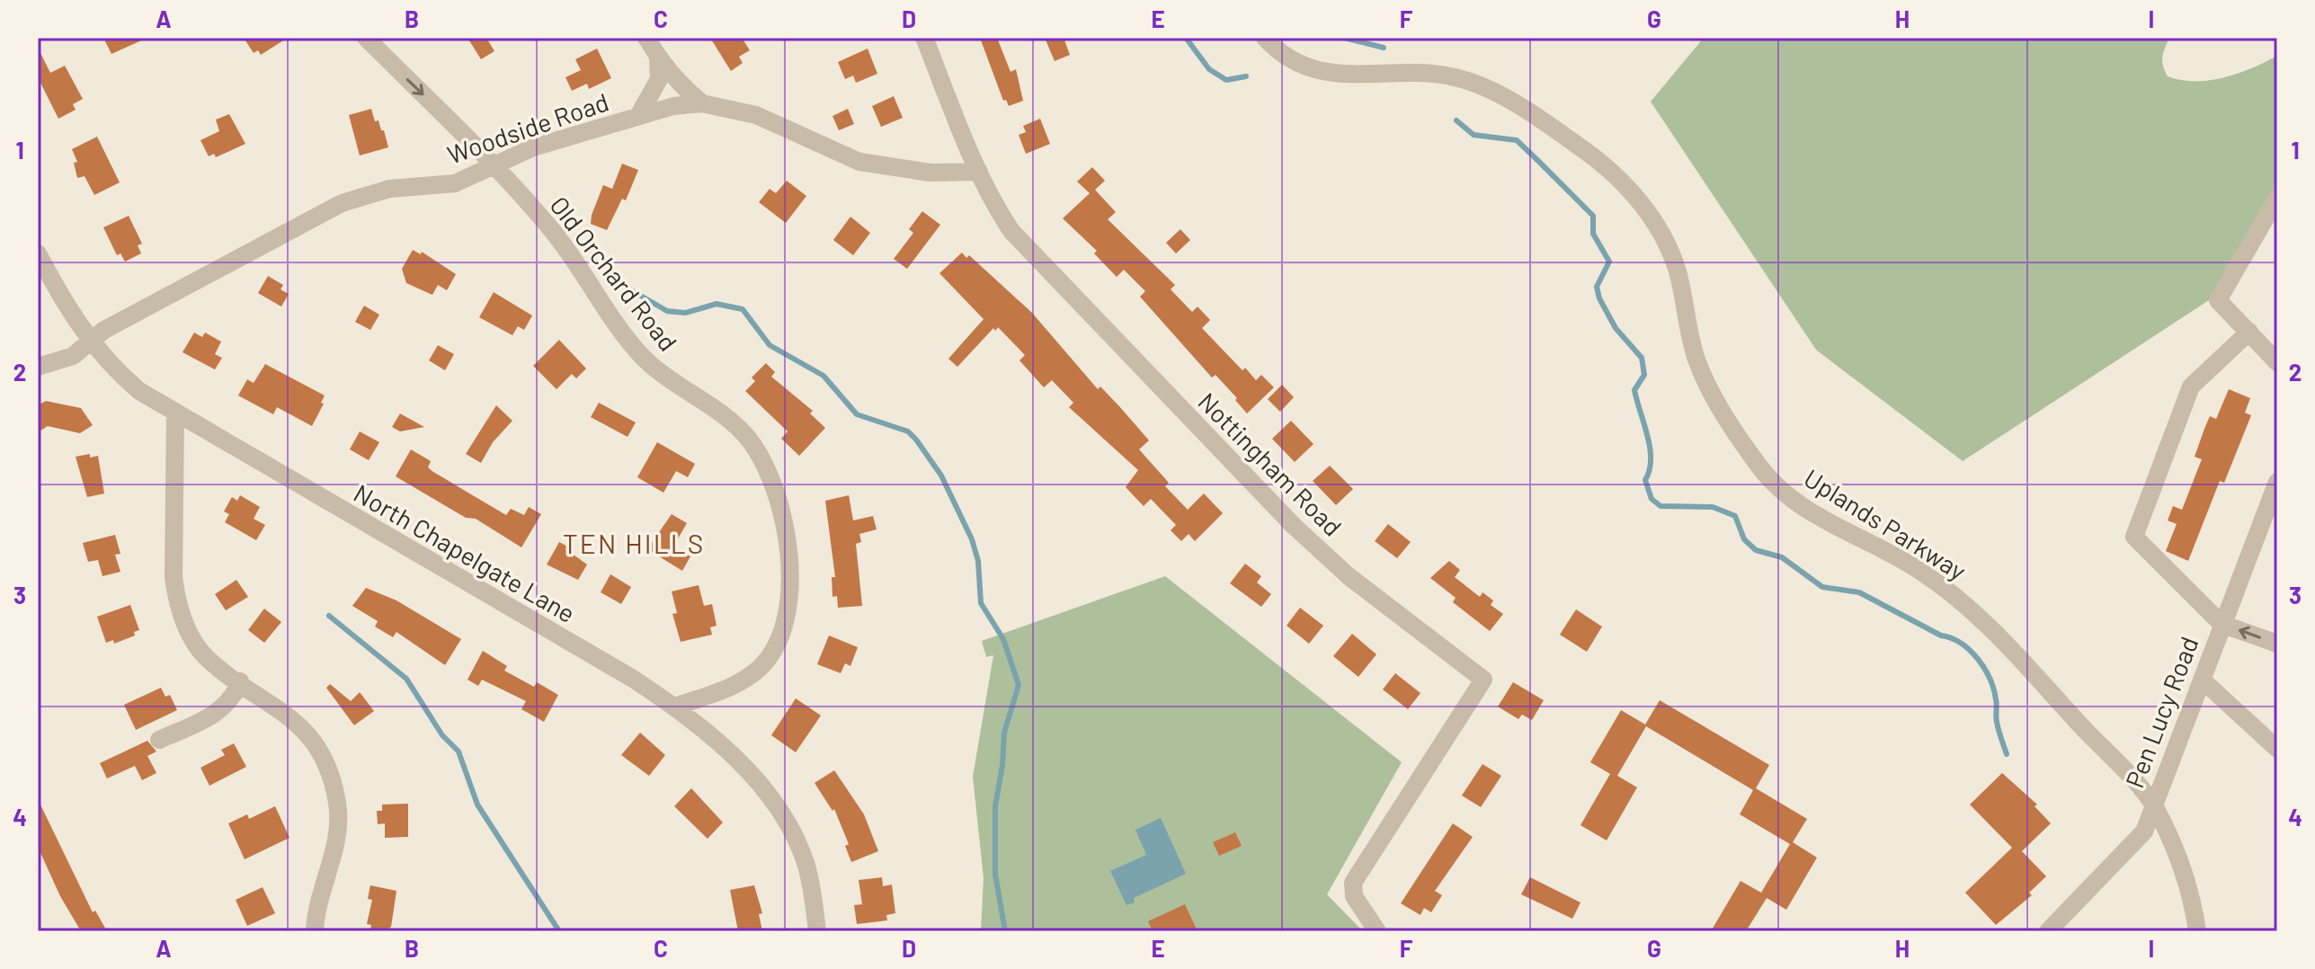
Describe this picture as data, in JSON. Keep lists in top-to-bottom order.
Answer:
{
  "streets": {
    "street": [
      "Woodside Road",
      "Old Orchard Road",
      "Nottingham Road",
      "Uplands Parkway",
      "North Chapelgate Lane",
      "Pen Lucy Road"
    ]
  },
  "crossings": [
    ["Woodside Road", "Old Orchard Road"],
    ["Woodside Road", "Nottingham Road"],
    ["Woodside Road", "North Chapelgate Lane"],
    ["Old Orchard Road", "North Chapelgate Lane"],
    ["Uplands Parkway", "Pen Lucy Road"]
  ],
  "districts": ["TEN HILLS"],
  "grid": {
    "columns": [
      "A",
      "B",
      "C",
      "D",
      "E",
      "F",
      "G",
      "H",
      "I"
    ],
    "rows": [
      "1",
      "2",
      "3",
      "4"
    ]
  }
}
